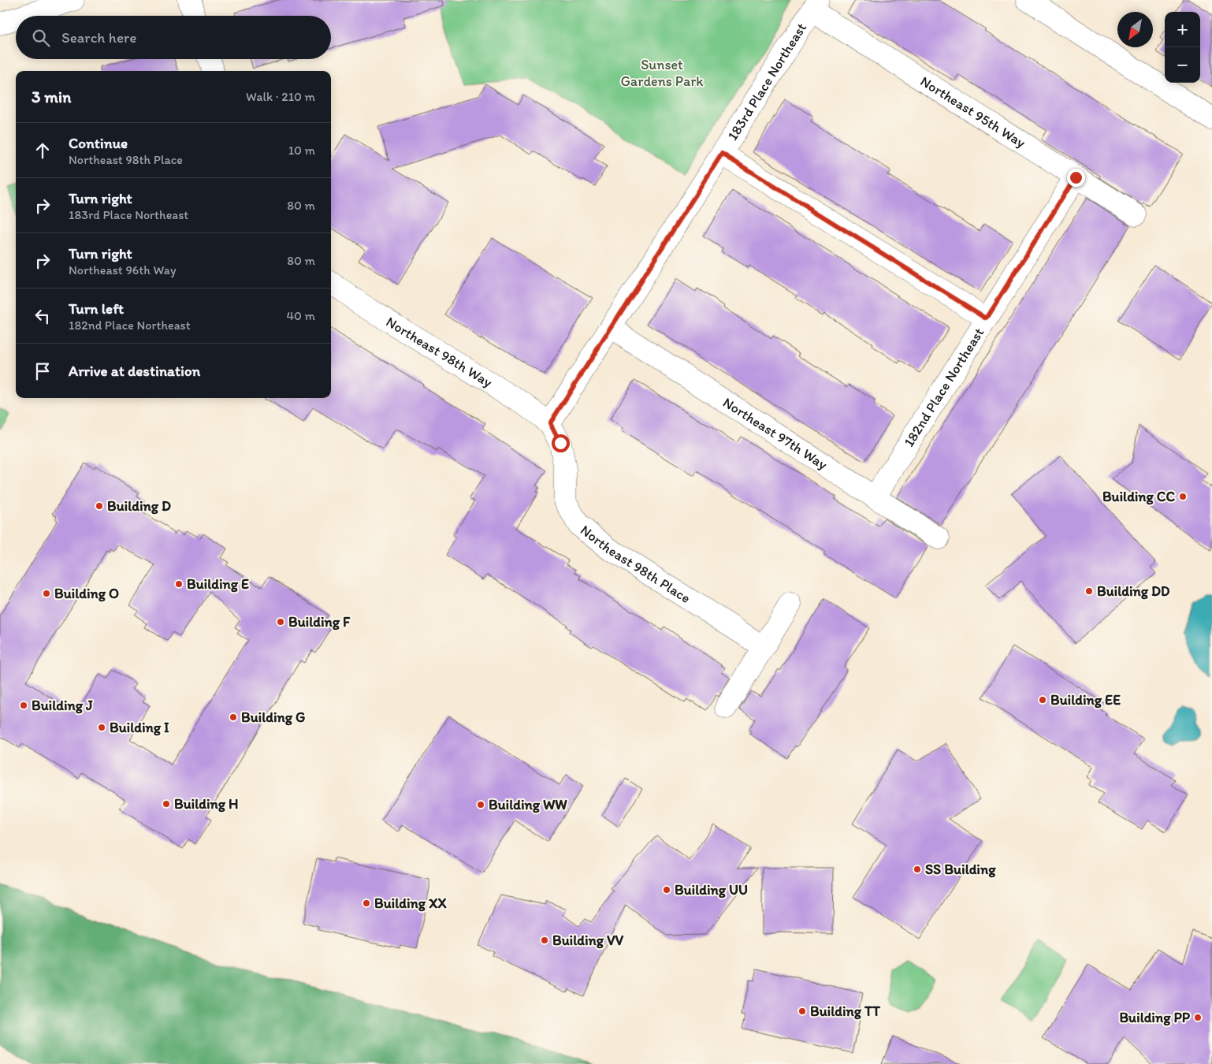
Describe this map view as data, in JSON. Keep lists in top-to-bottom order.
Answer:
{
  "streets": {
    "street": [
      "183rd Place Northeast",
      "Northeast 95th Way",
      "Northeast 98th Way",
      "182nd Place Northeast",
      "Northeast 97th Way",
      "Northeast 98th Place"
    ]
  },
  "crossings": [
    ["183rd Place Northeast", "Northeast 95th Way"],
    ["183rd Place Northeast", "Northeast 98th Way"],
    ["183rd Place Northeast", "Northeast 97th Way"],
    ["183rd Place Northeast", "Northeast 98th Place"],
    ["Northeast 95th Way", "182nd Place Northeast"],
    ["Northeast 98th Way", "Northeast 98th Place"],
    ["182nd Place Northeast", "Northeast 97th Way"]
  ],
  "parks": ["Sunset Gardens Park"],
  "places": [
    "Building CC",
    "Building D",
    "Building E",
    "Building DD",
    "Building O",
    "Building F",
    "Building EE",
    "Building J",
    "Building G",
    "Building I",
    "Building H",
    "Building WW",
    "SS Building",
    "Building UU",
    "Building XX",
    "Building VV",
    "Building TT",
    "Building PP"
  ],
  "north": "bottom left",
  "page": {
    "map_buttons": ["+", "−"],
    "search": "Search here",
    "heading": ["3 min", "Walk · 210 m"],
    "list": [
      ["Continue", "Northeast 98th Place", "10 m"],
      ["Turn right", "183rd Place Northeast", "80 m"],
      ["Turn right", "Northeast 96th Way", "80 m"],
      ["Turn left", "182nd Place Northeast", "40 m"],
      "Arrive at destination"
    ]
  }
}
